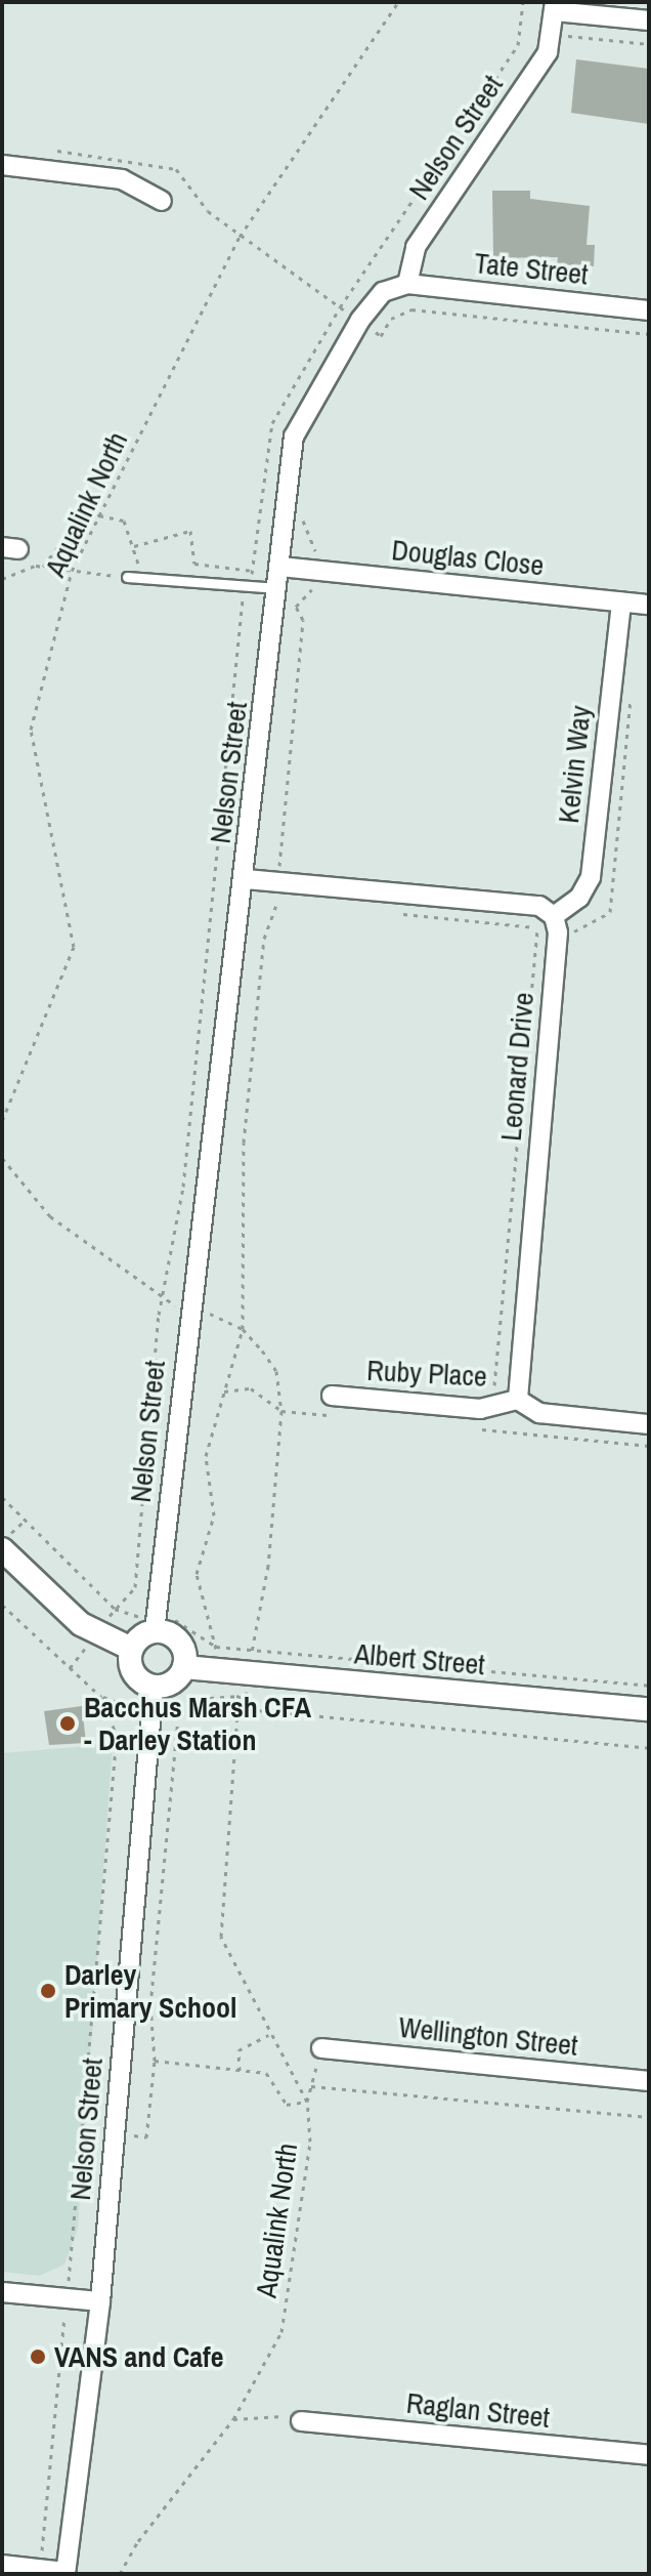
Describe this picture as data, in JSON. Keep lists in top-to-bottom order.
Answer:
{
  "streets": {
    "street": [
      "Nelson Street",
      "Tate Street",
      "Douglas Close",
      "Kelvin Way",
      "Leonard Drive",
      "Ruby Place",
      "Albert Street",
      "Wellington Street",
      "Raglan Street"
    ],
    "path": ["Aqualink North"]
  },
  "crossings": [
    ["Nelson Street", "Tate Street"],
    ["Nelson Street", "Douglas Close"],
    ["Nelson Street", "Albert Street"],
    ["Douglas Close", "Kelvin Way"],
    ["Kelvin Way", "Leonard Drive"],
    ["Leonard Drive", "Ruby Place"]
  ],
  "places": ["Bacchus Marsh CFA - Darley Station", "Darley Primary School", "VANS and Cafe"]
}
